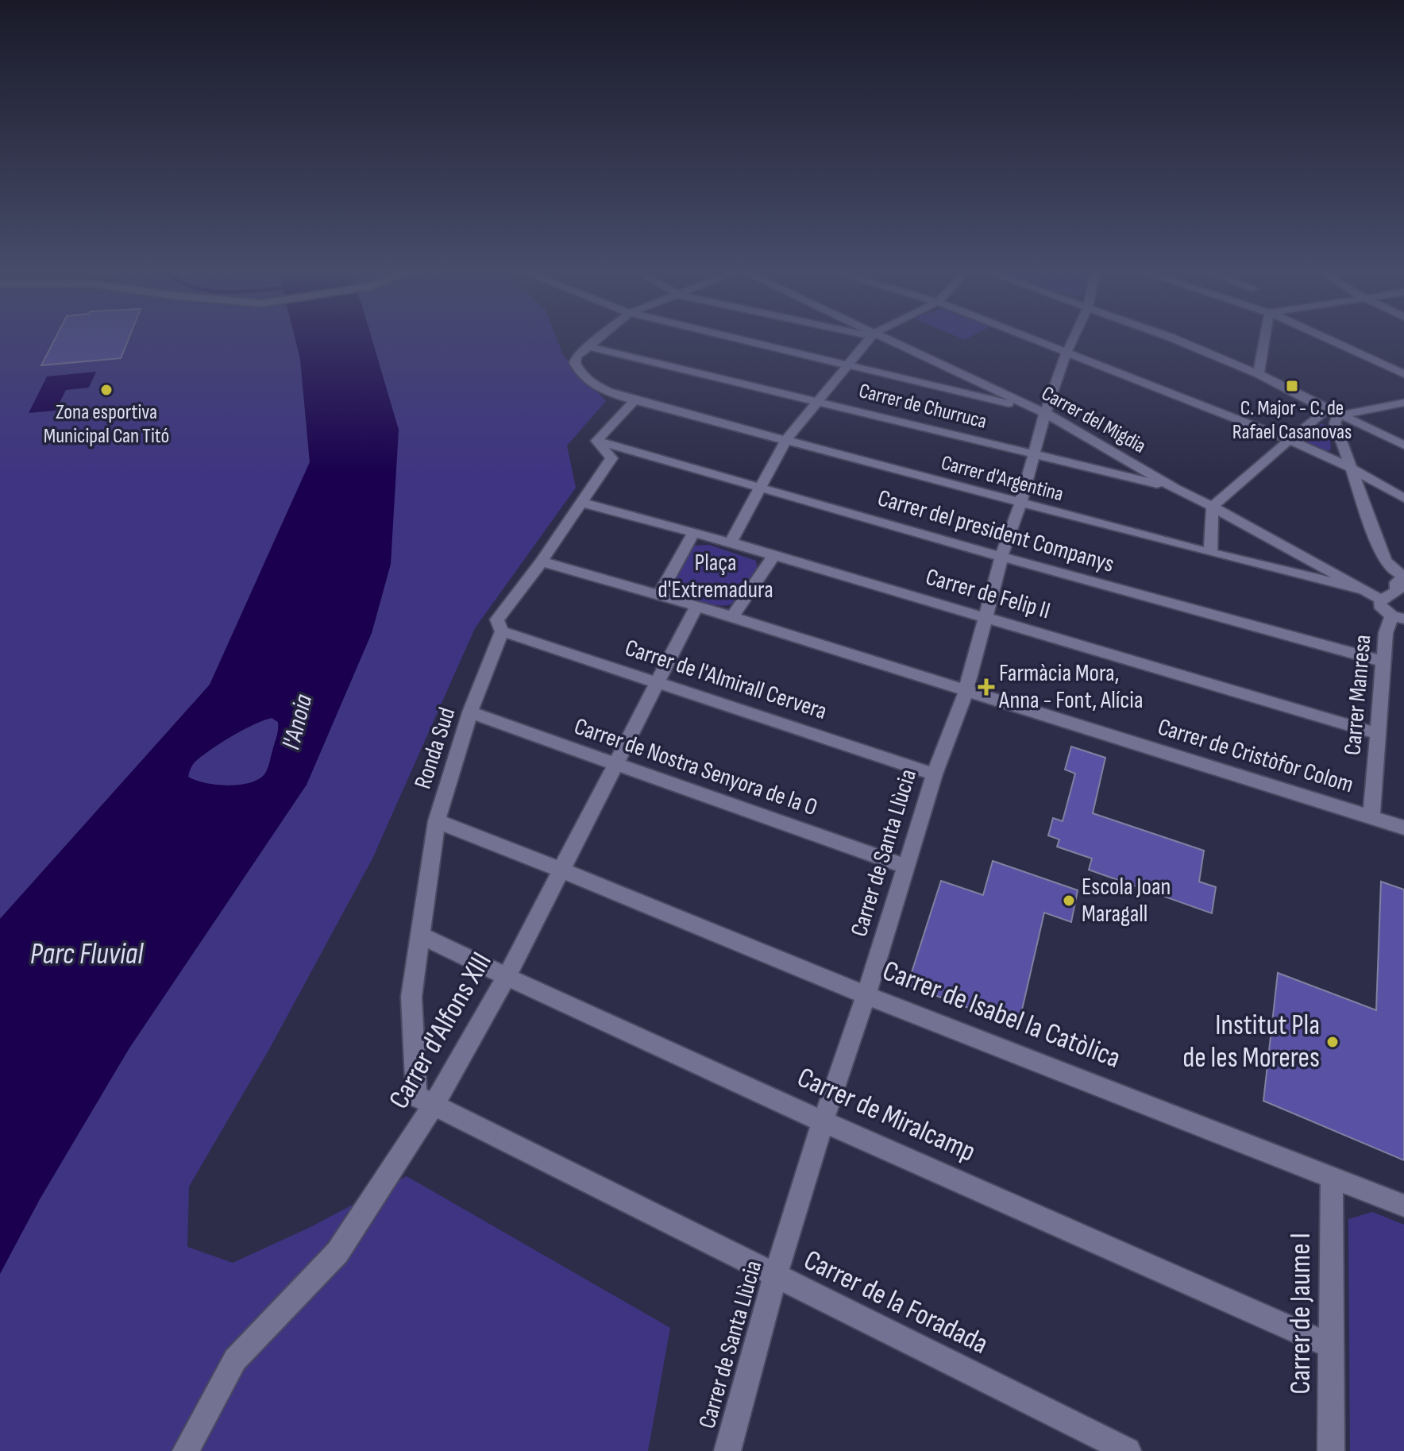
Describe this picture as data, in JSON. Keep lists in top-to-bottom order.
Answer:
{
  "streets": {
    "street": [
      "Carrer de Churruca",
      "Carrer del Migdia",
      "Carrer d'Argentina",
      "Carrer del president Companys",
      "Carrer de Felip II",
      "Carrer de l'Almirall Cervera",
      "Carrer Manresa",
      "Ronda Sud",
      "Carrer de Cristòfor Colom",
      "Carrer de Nostra Senyora de la O",
      "Carrer de Santa Llùcia",
      "Carrer de Isabel la Catòlica",
      "Carrer d'Alfons XIII",
      "Carrer de Miralcamp",
      "Carrer de la Foradada",
      "Carrer de Jaume I"
    ]
  },
  "crossings": [
    ["Carrer de Churruca", "Carrer del Migdia"],
    ["Carrer de Churruca", "Carrer d'Argentina"],
    ["Carrer de Churruca", "Carrer de Santa Llùcia"],
    ["Carrer del Migdia", "Carrer d'Argentina"],
    ["Carrer del Migdia", "Carrer de Santa Llùcia"],
    ["Carrer d'Argentina", "Carrer de Santa Llùcia"],
    ["Carrer del president Companys", "Carrer Manresa"],
    ["Carrer del president Companys", "Ronda Sud"],
    ["Carrer del president Companys", "Carrer de Santa Llùcia"],
    ["Carrer de Felip II", "Carrer Manresa"],
    ["Carrer de Felip II", "Ronda Sud"],
    ["Carrer de Felip II", "Carrer de Santa Llùcia"],
    ["Carrer de l'Almirall Cervera", "Ronda Sud"],
    ["Carrer de l'Almirall Cervera", "Carrer de Santa Llùcia"],
    ["Carrer de l'Almirall Cervera", "Carrer d'Alfons XIII"],
    ["Carrer Manresa", "Carrer de Cristòfor Colom"],
    ["Ronda Sud", "Carrer de Cristòfor Colom"],
    ["Ronda Sud", "Carrer de Nostra Senyora de la O"],
    ["Ronda Sud", "Carrer de Isabel la Catòlica"],
    ["Ronda Sud", "Carrer d'Alfons XIII"],
    ["Ronda Sud", "Carrer de Miralcamp"],
    ["Ronda Sud", "Carrer de la Foradada"],
    ["Carrer de Cristòfor Colom", "Carrer de Santa Llùcia"],
    ["Carrer de Cristòfor Colom", "Carrer d'Alfons XIII"],
    ["Carrer de Nostra Senyora de la O", "Carrer de Santa Llùcia"],
    ["Carrer de Nostra Senyora de la O", "Carrer d'Alfons XIII"],
    ["Carrer de Santa Llùcia", "Carrer de Isabel la Catòlica"],
    ["Carrer de Santa Llùcia", "Carrer de Miralcamp"],
    ["Carrer de Santa Llùcia", "Carrer de la Foradada"],
    ["Carrer de Isabel la Catòlica", "Carrer d'Alfons XIII"],
    ["Carrer de Isabel la Catòlica", "Carrer de Jaume I"],
    ["Carrer d'Alfons XIII", "Carrer de Miralcamp"],
    ["Carrer d'Alfons XIII", "Carrer de la Foradada"],
    ["Carrer de Miralcamp", "Carrer de Jaume I"]
  ],
  "water": ["l'Anoia", "Parc Fluvial"],
  "parks": ["Plaça d'Extremadura"],
  "places": {
    "transit": ["C. Major - C. de Rafael Casanovas"],
    "other": ["Zona esportiva Municipal Can Titó", "Escola Joan Maragall", "Institut Pla de les Moreres"],
    "health": ["Farmàcia Mora, Anna - Font, Alícia"]
  }
}
